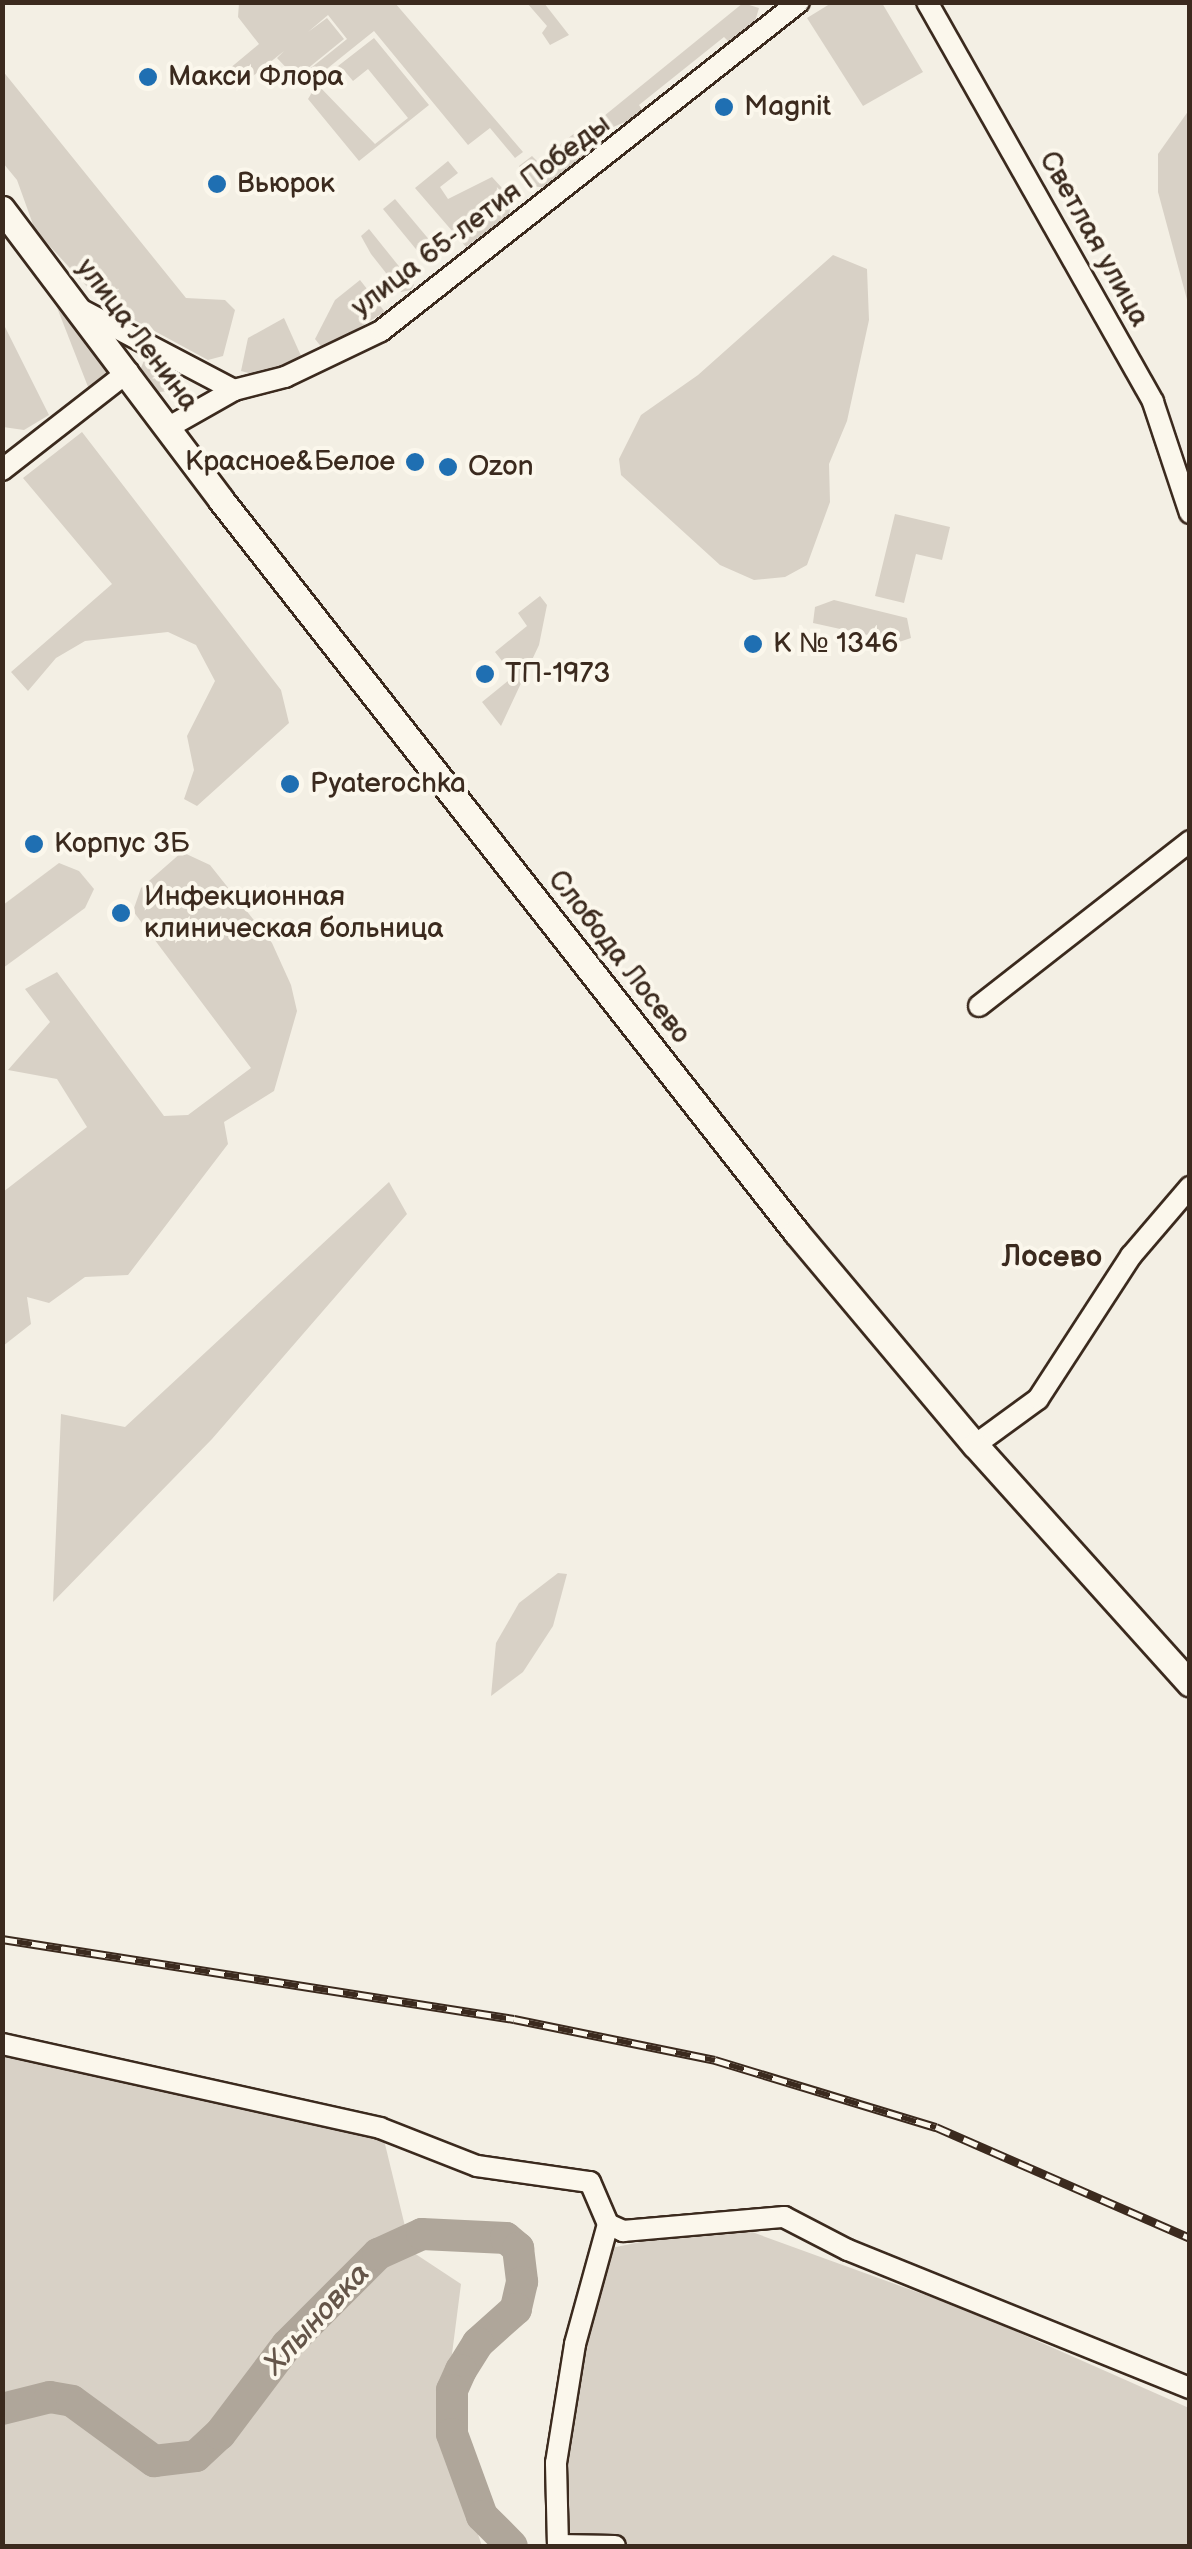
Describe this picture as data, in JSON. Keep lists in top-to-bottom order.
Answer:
{
  "streets": {
    "main road": ["улица Ленина", "Слобода Лосево"],
    "street": ["улица 65-летия Победы", "Светлая улица"]
  },
  "crossings": [
    ["улица 65-летия Победы", "улица Ленина"],
    ["улица Ленина", "Слобода Лосево"]
  ],
  "districts": ["Лосево"],
  "water": ["Хлыновка"],
  "places": [
    "Макси Флора",
    "Magnit",
    "Вьюрок",
    "Красное&Белое",
    "Ozon",
    "К № 1346",
    "ТП-1973",
    "Pyaterochka",
    "Корпус 3Б",
    "Инфекционная клиническая больница"
  ]
}
